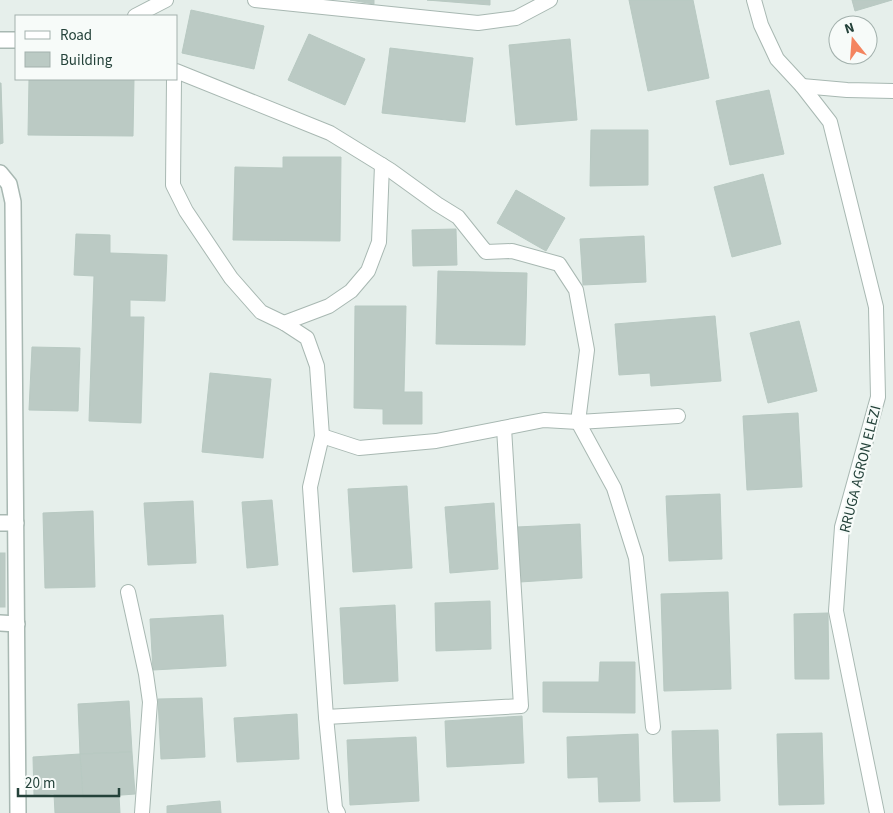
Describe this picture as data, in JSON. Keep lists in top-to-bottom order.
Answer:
{
  "streets": {
    "lane": ["RRUGA AGRON ELEZI"]
  },
  "legend": ["Road", "Building"],
  "scale_bar": "20 m",
  "north": "top"
}
